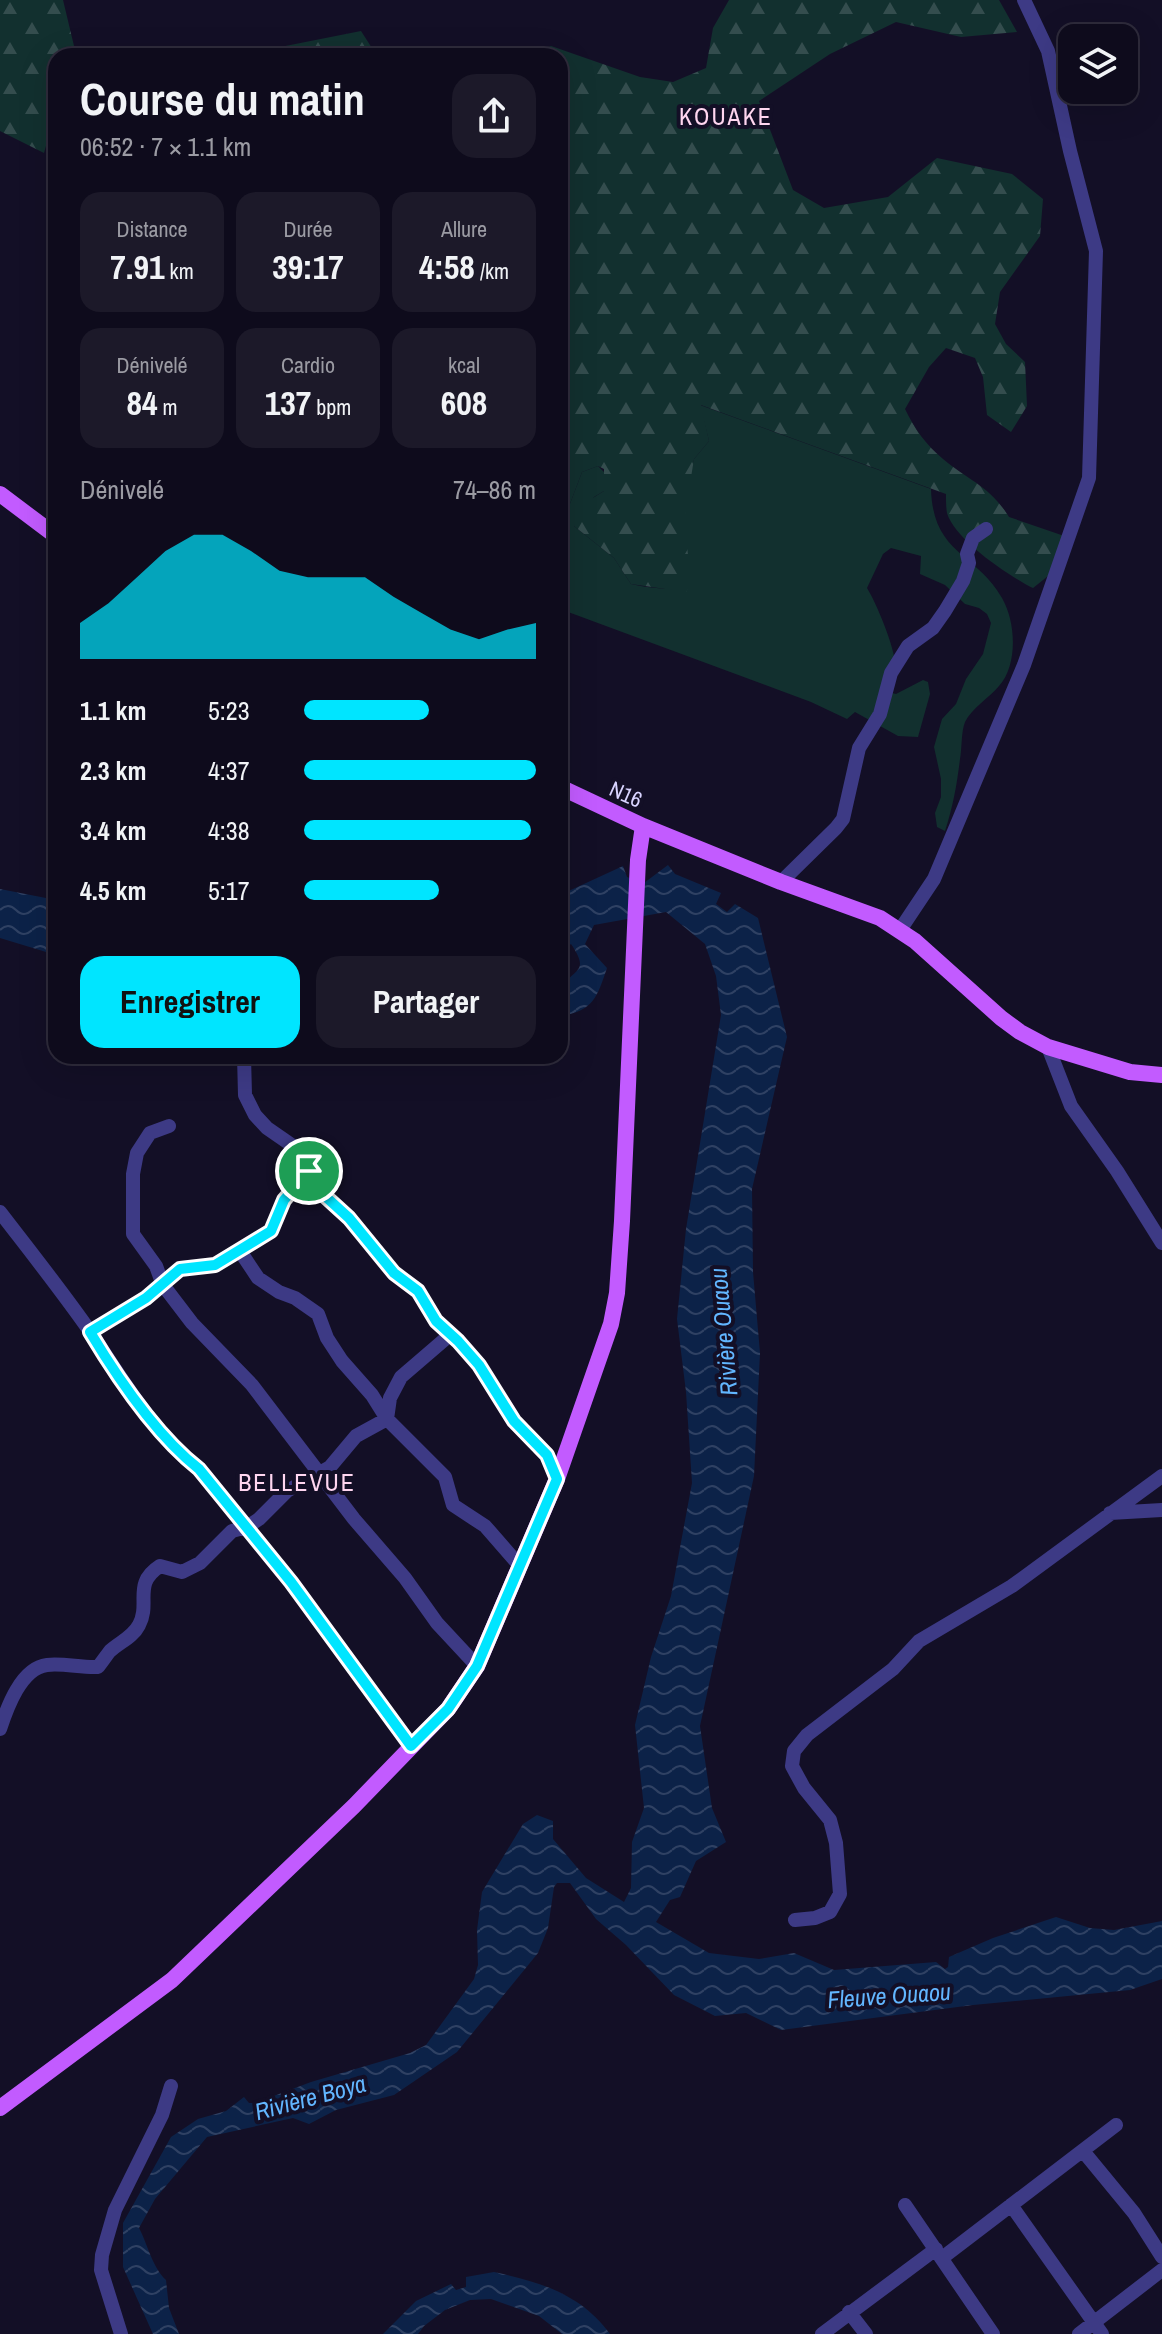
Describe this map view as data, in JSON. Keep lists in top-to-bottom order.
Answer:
{
  "streets": {
    "main road": ["N16"]
  },
  "districts": ["KOUAKE", "BELLEVUE"],
  "water": ["Rivière Ouaou", "Fleuve Ouaou", "Rivière Boya"],
  "page": {
    "heading": ["Course du matin", "06:52 · 7 × 1.1 km"],
    "stats": [
      ["Distance", "7.91 km"],
      ["Durée", "39:17"],
      ["Allure", "4:58 /km"],
      ["Dénivelé", "84 m"],
      ["Cardio", "137 bpm"],
      ["kcal", "608"]
    ],
    "chart": ["Dénivelé", "74–86 m"],
    "list": [
      {
        "name": "1.1 km",
        "note": "5:23"
      },
      {
        "name": "2.3 km",
        "note": "4:37"
      },
      {
        "name": "3.4 km",
        "note": "4:38"
      },
      {
        "name": "4.5 km",
        "note": "5:17"
      }
    ],
    "buttons": ["Enregistrer", "Partager"]
  }
}
